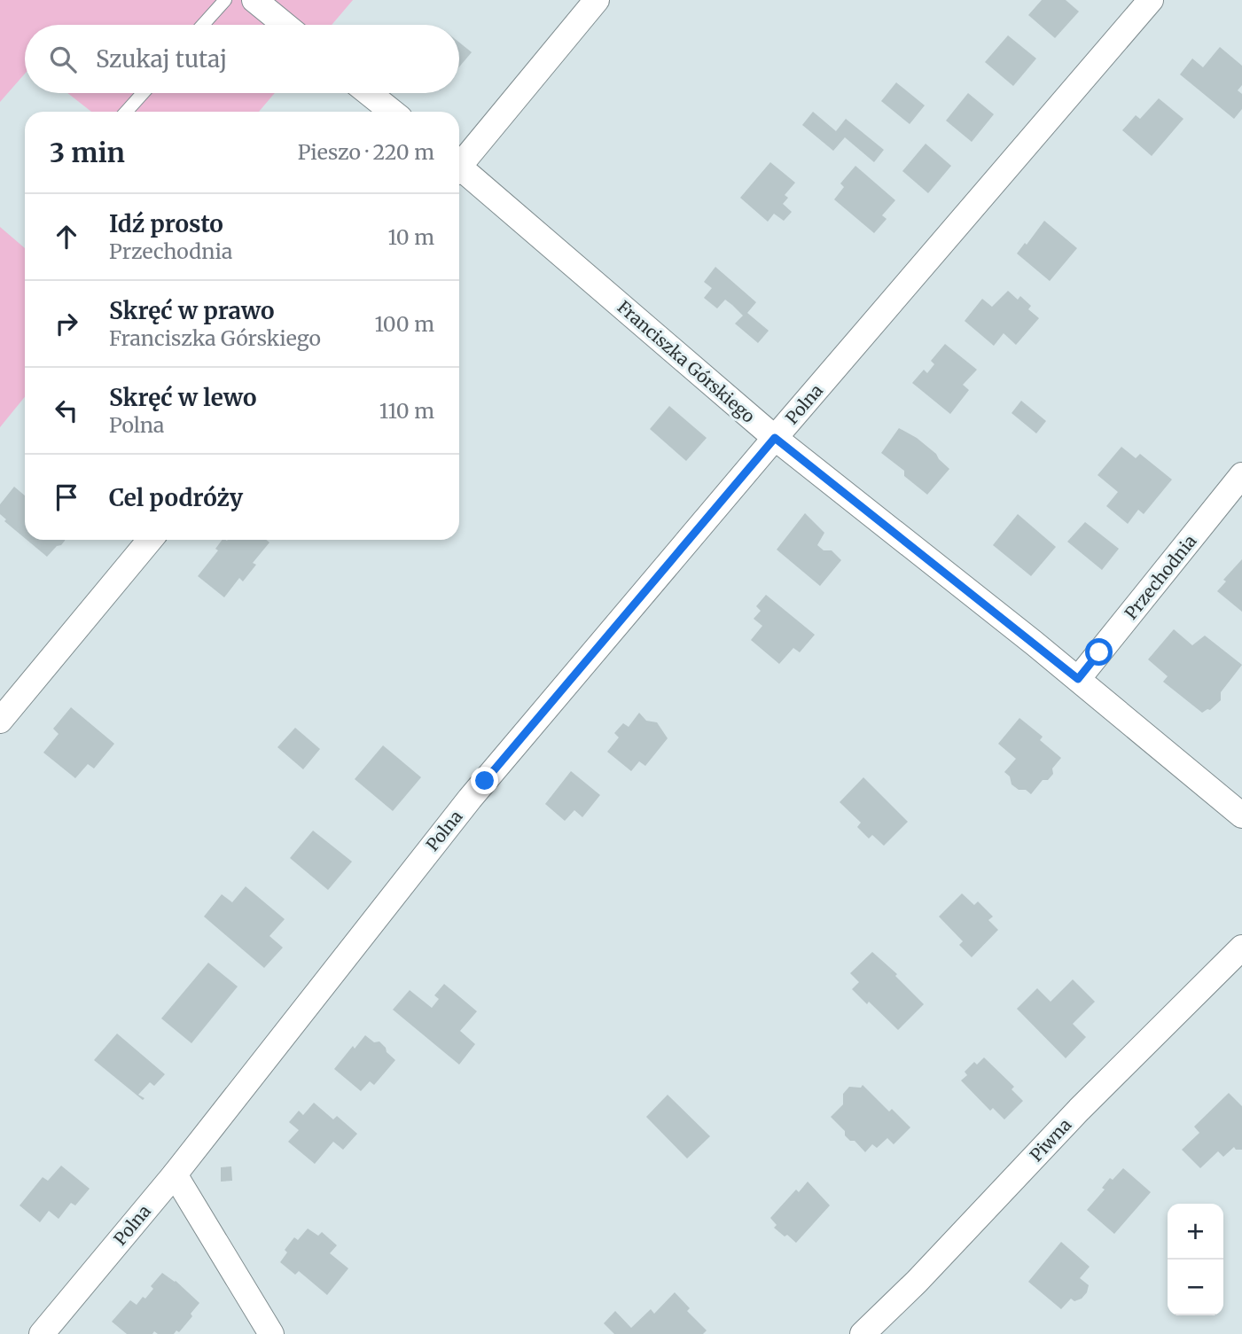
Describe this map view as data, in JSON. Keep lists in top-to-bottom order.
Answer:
{
  "streets": {
    "street": [
      "Franciszka Górskiego",
      "Polna",
      "Przechodnia",
      "Piwna"
    ]
  },
  "crossings": [
    ["Franciszka Górskiego", "Polna"],
    ["Franciszka Górskiego", "Przechodnia"]
  ],
  "page": {
    "search": "Szukaj tutaj",
    "heading": ["3 min", "Pieszo · 220 m"],
    "list": [
      ["Idź prosto", "Przechodnia", "10 m"],
      ["Skręć w prawo", "Franciszka Górskiego", "100 m"],
      ["Skręć w lewo", "Polna", "110 m"],
      "Cel podróży"
    ],
    "map_buttons": ["+", "−"]
  }
}
